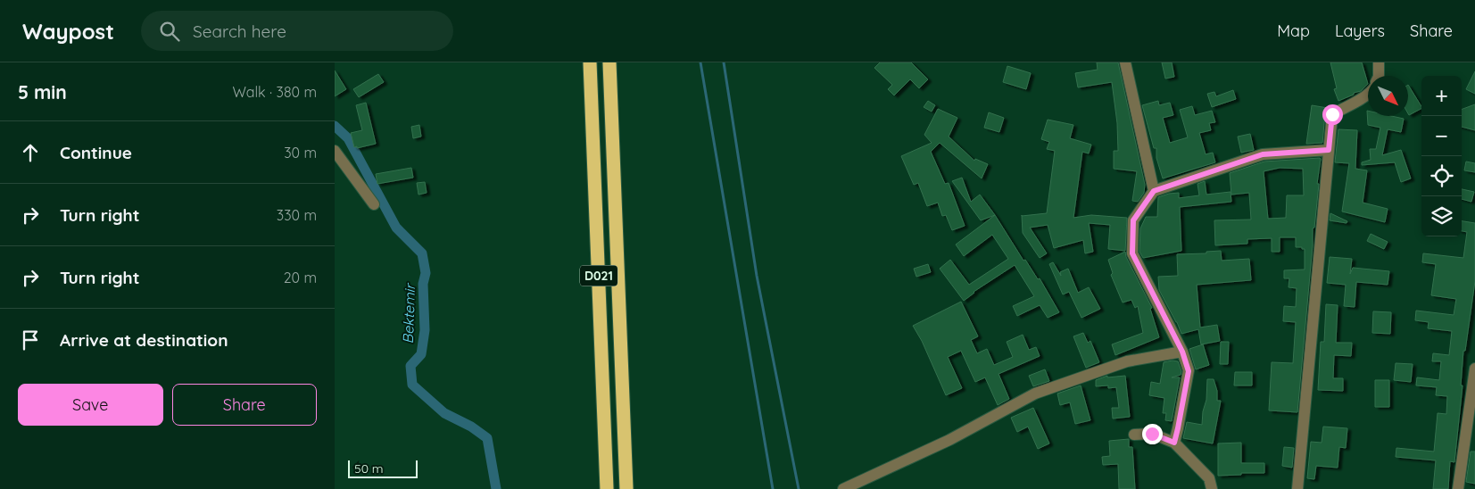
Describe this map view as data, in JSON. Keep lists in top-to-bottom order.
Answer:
{
  "streets": {
    "highway": ["D021"]
  },
  "water": ["Bektemir"],
  "scale_bar": "50 m",
  "north": "bottom right",
  "page": {
    "header": "Waypost",
    "search": "Search here",
    "nav": ["Map", "Layers", "Share"],
    "heading": ["5 min", "Walk · 380 m"],
    "map_buttons": ["+", "−"],
    "list": [
      ["Continue", "30 m"],
      ["Turn right", "330 m"],
      ["Turn right", "20 m"],
      "Arrive at destination"
    ],
    "buttons": ["Save", "Share"],
    "scale": "50 m"
  }
}
